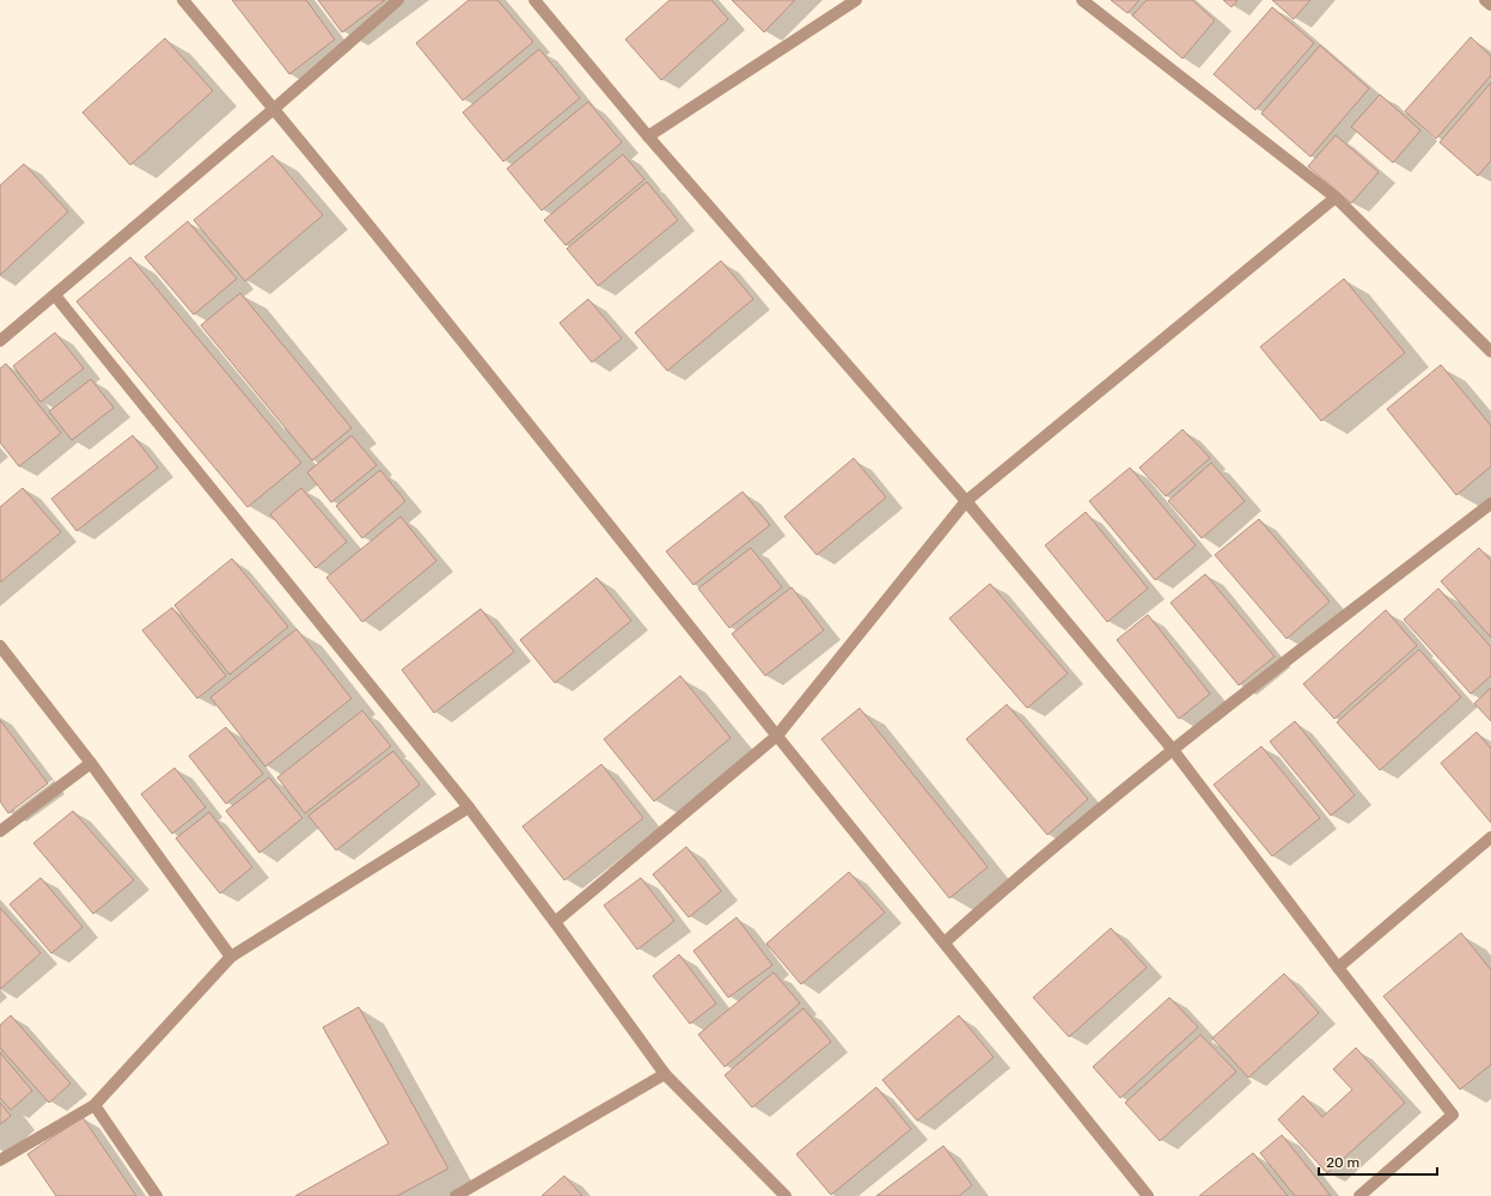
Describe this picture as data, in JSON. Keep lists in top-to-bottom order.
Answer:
{
  "scale_bar": "20 m"
}
